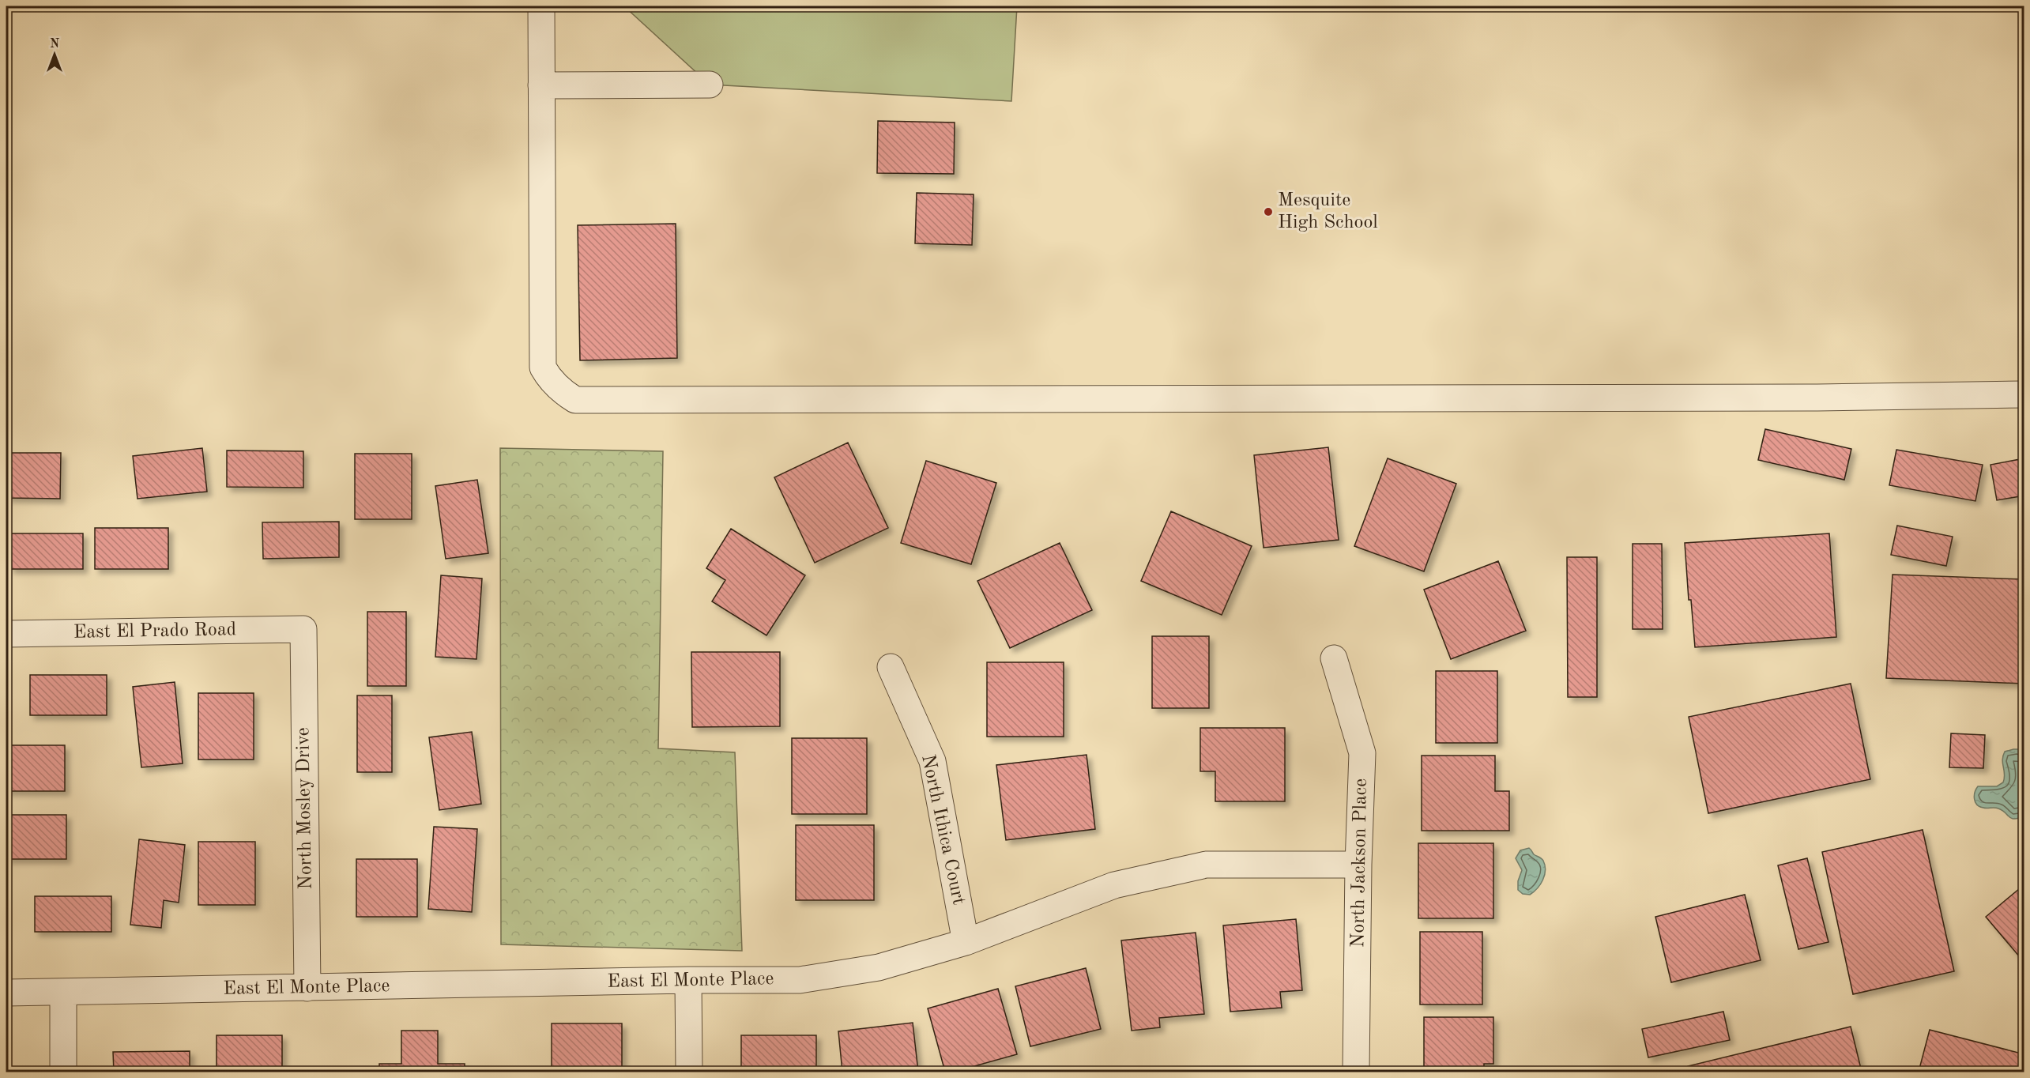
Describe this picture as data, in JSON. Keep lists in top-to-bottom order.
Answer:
{
  "streets": {
    "street": [
      "East El Prado Road",
      "North Mosley Drive",
      "North Ithica Court",
      "North Jackson Place",
      "East El Monte Place"
    ]
  },
  "crossings": [
    ["East El Prado Road", "North Mosley Drive"],
    ["North Mosley Drive", "East El Monte Place"],
    ["North Ithica Court", "East El Monte Place"],
    ["North Jackson Place", "East El Monte Place"]
  ],
  "places": ["Mesquite High School"],
  "north": "top"
}
